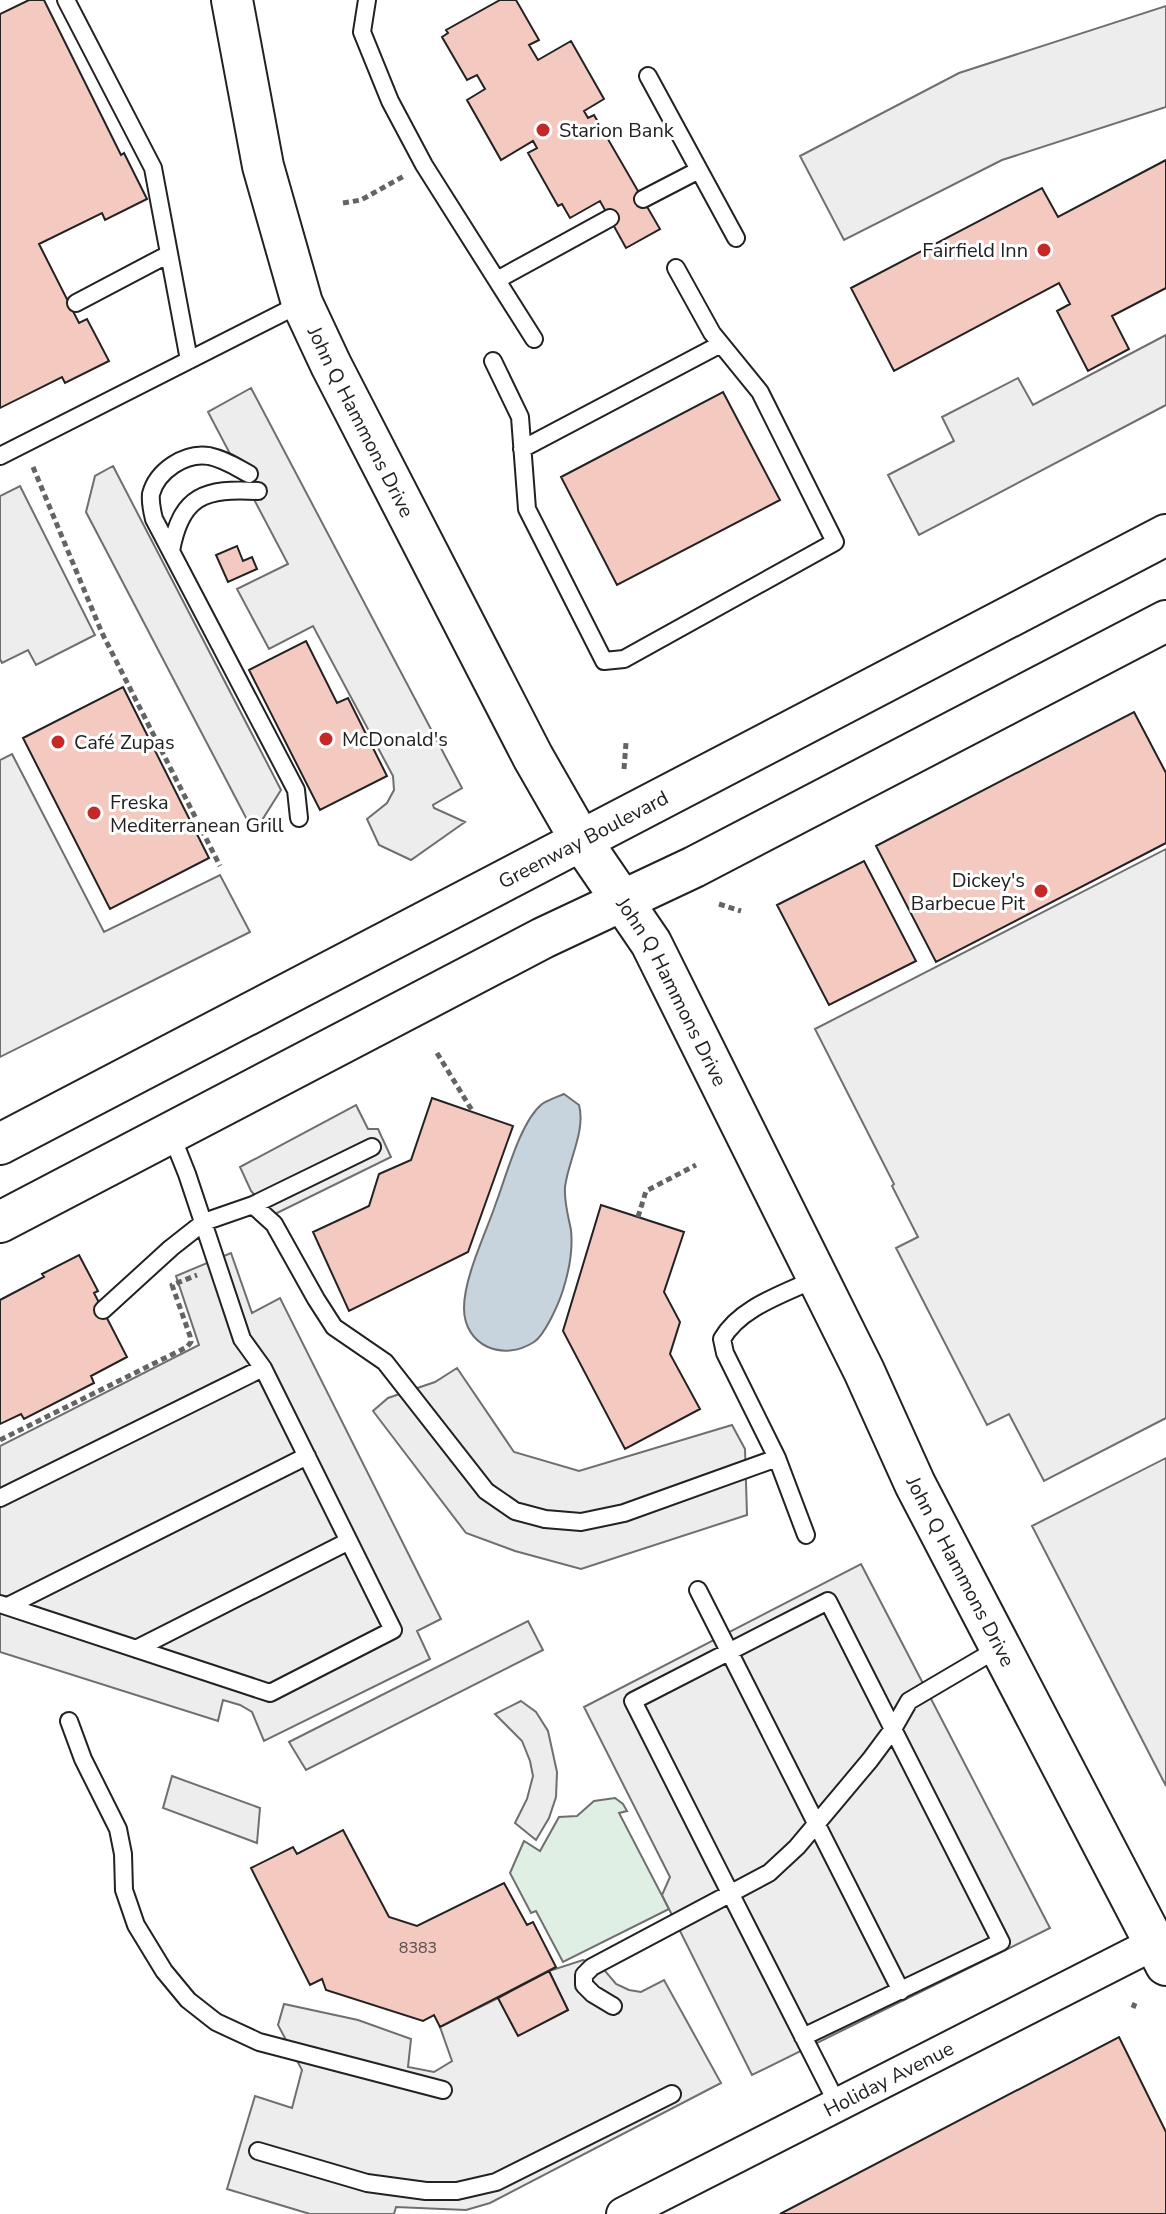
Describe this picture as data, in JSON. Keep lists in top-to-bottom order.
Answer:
{
  "streets": {
    "street": ["John Q Hammons Drive", "Greenway Boulevard", "Holiday Avenue"]
  },
  "crossings": [
    ["John Q Hammons Drive", "Greenway Boulevard"],
    ["John Q Hammons Drive", "Holiday Avenue"]
  ],
  "places": [
    "Starion Bank",
    "Fairfield Inn",
    "McDonald's",
    "Café Zupas",
    "Freska Mediterranean Grill",
    "Dickey's Barbecue Pit"
  ],
  "house_numbers": ["8383"]
}
